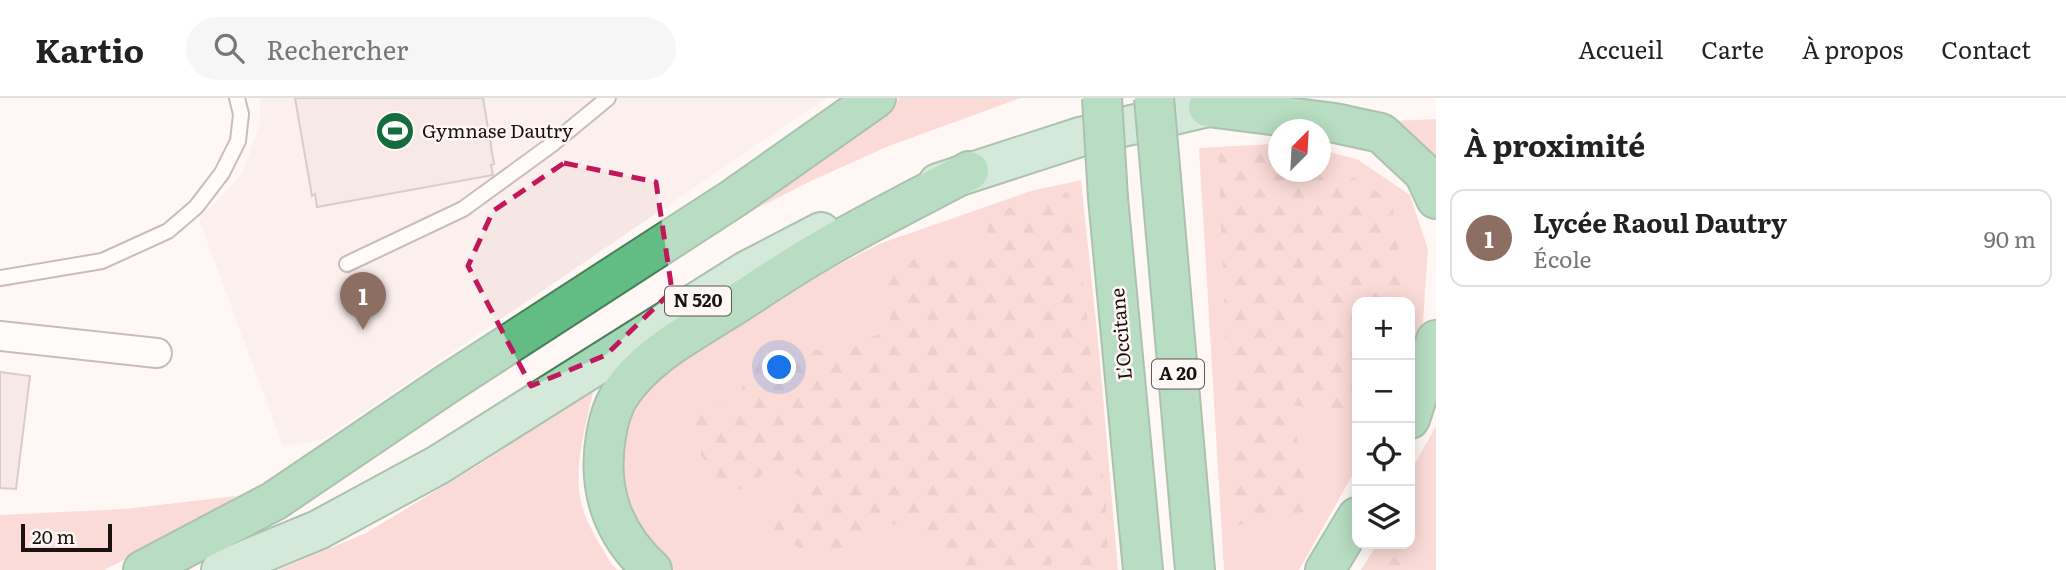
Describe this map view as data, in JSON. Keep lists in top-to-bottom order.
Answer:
{
  "streets": {
    "highway": ["L'Occitane", "A 20"],
    "main road": ["N 520"]
  },
  "places": {
    "sports": ["Gymnase Dautry"]
  },
  "scale_bar": "20 m",
  "north": "top right",
  "page": {
    "header": "Kartio",
    "search": "Rechercher",
    "nav": [
      "Accueil",
      "Carte",
      "À propos",
      "Contact"
    ],
    "heading": "À proximité",
    "list": [
      {
        "mark": "1",
        "name": "Lycée Raoul Dautry",
        "note": "École",
        "value": "90 m"
      }
    ],
    "pins": "1",
    "map_buttons": ["+", "−"],
    "scale": "20 m"
  }
}
